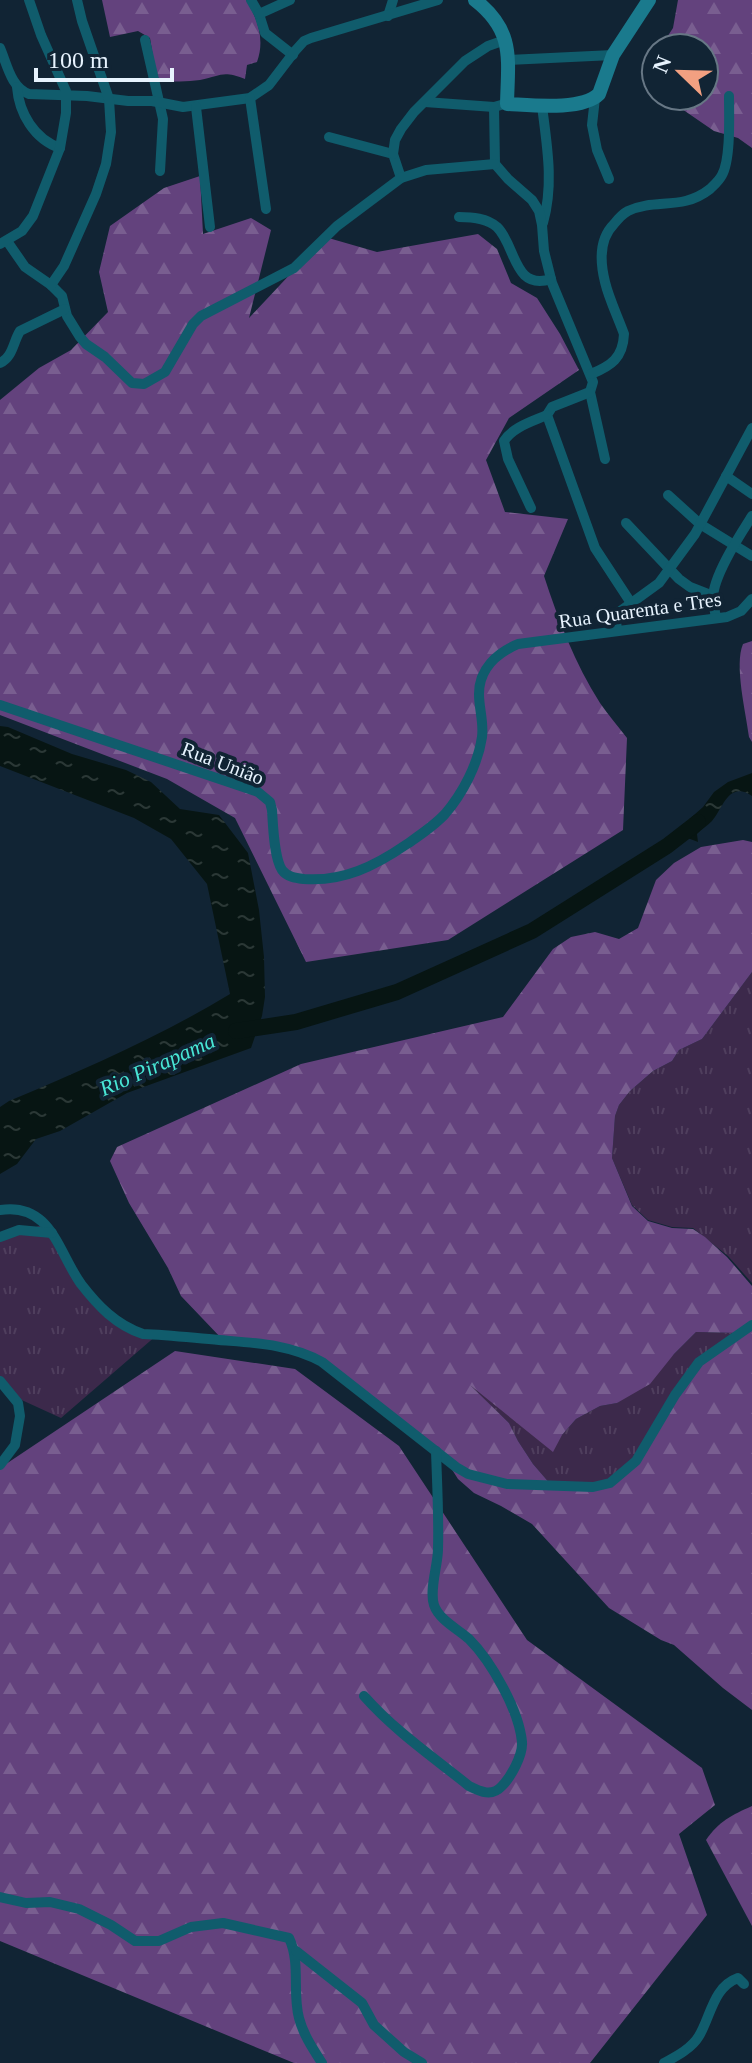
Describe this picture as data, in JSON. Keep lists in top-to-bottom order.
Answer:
{
  "streets": {
    "street": ["Rua Quarenta e Tres", "Rua União"]
  },
  "crossings": [
    ["Rua Quarenta e Tres", "Rua União"]
  ],
  "water": ["Rio Pirapama"],
  "scale_bar": "100 m",
  "north": "top left"
}
